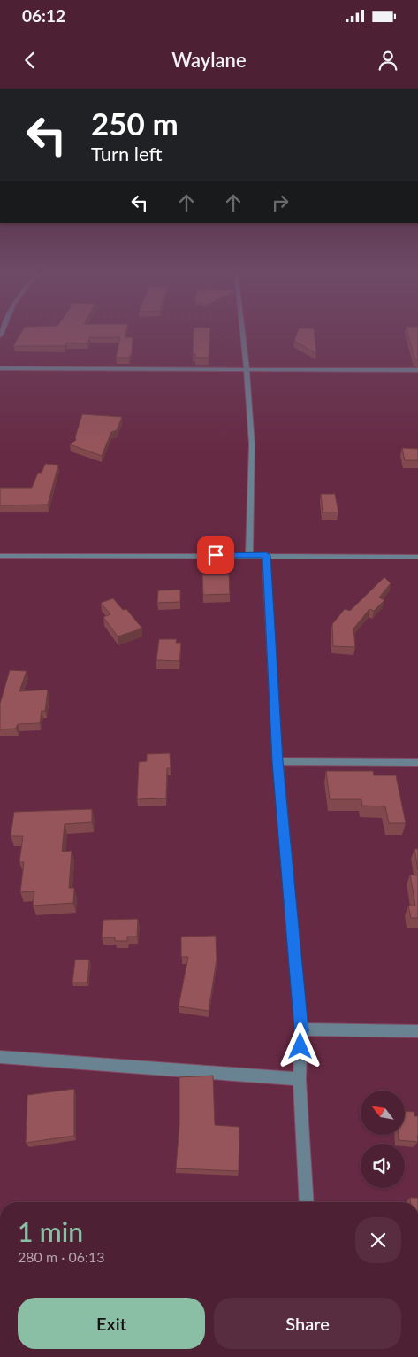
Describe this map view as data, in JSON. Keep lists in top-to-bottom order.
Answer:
{
  "north": "top left",
  "page": {
    "status": "06:12",
    "header": "Waylane",
    "turn": ["250 m", "Turn left"],
    "heading": ["1 min", "280 m · 06:13"],
    "buttons": ["Exit", "Share"]
  }
}
